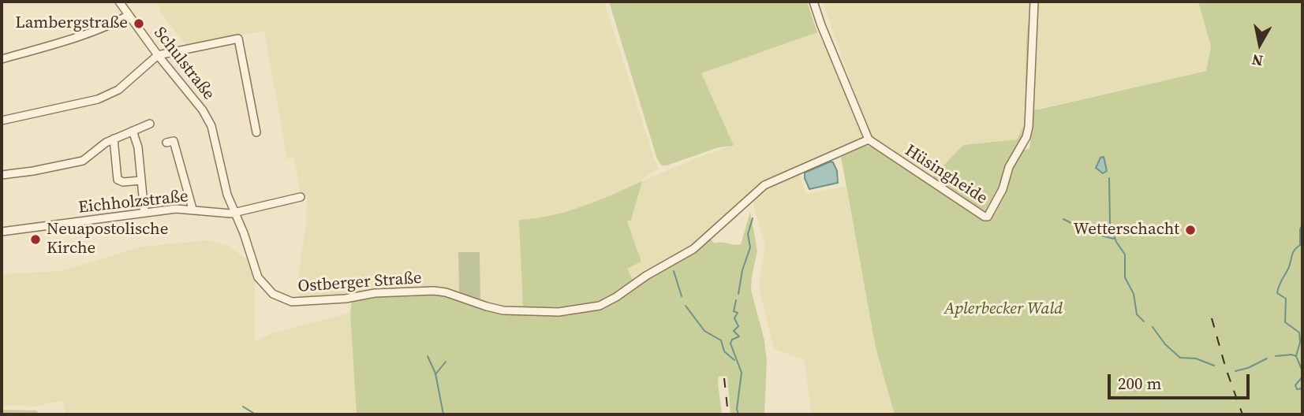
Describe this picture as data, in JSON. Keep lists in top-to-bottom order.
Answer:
{
  "streets": {
    "street": [
      "Schulstraße",
      "Hüsingheide",
      "Eichholzstraße",
      "Ostberger Straße"
    ]
  },
  "crossings": [
    ["Schulstraße", "Eichholzstraße"],
    ["Schulstraße", "Ostberger Straße"],
    ["Hüsingheide", "Ostberger Straße"],
    ["Eichholzstraße", "Ostberger Straße"]
  ],
  "parks": ["Aplerbecker Wald"],
  "places": ["Lambergstraße", "Wetterschacht", "Neuapostolische Kirche"],
  "scale_bar": "200 m",
  "north": "bottom"
}
